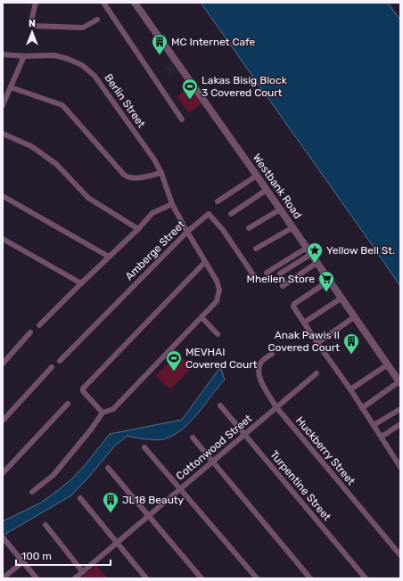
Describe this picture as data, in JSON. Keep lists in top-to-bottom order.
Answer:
{
  "streets": {
    "street": [
      "Berlin Street",
      "Westbank Road",
      "Amberge Street",
      "Cottonwood Street",
      "Huckberry Street",
      "Turpentine Street"
    ]
  },
  "crossings": [
    ["Berlin Street", "Amberge Street"],
    ["Cottonwood Street", "Huckberry Street"],
    ["Cottonwood Street", "Turpentine Street"]
  ],
  "places": {
    "building": ["MC Internet Cafe", "Anak Pawis II Covered Court", "JL18 Beauty"],
    "sports": ["Lakas Bisig Block 3 Covered Court", "MEVHAI Covered Court"],
    "place": ["Yellow Bell St."],
    "supermarket": ["Mhellen Store"]
  },
  "scale_bar": "100 m",
  "north": "top"
}
